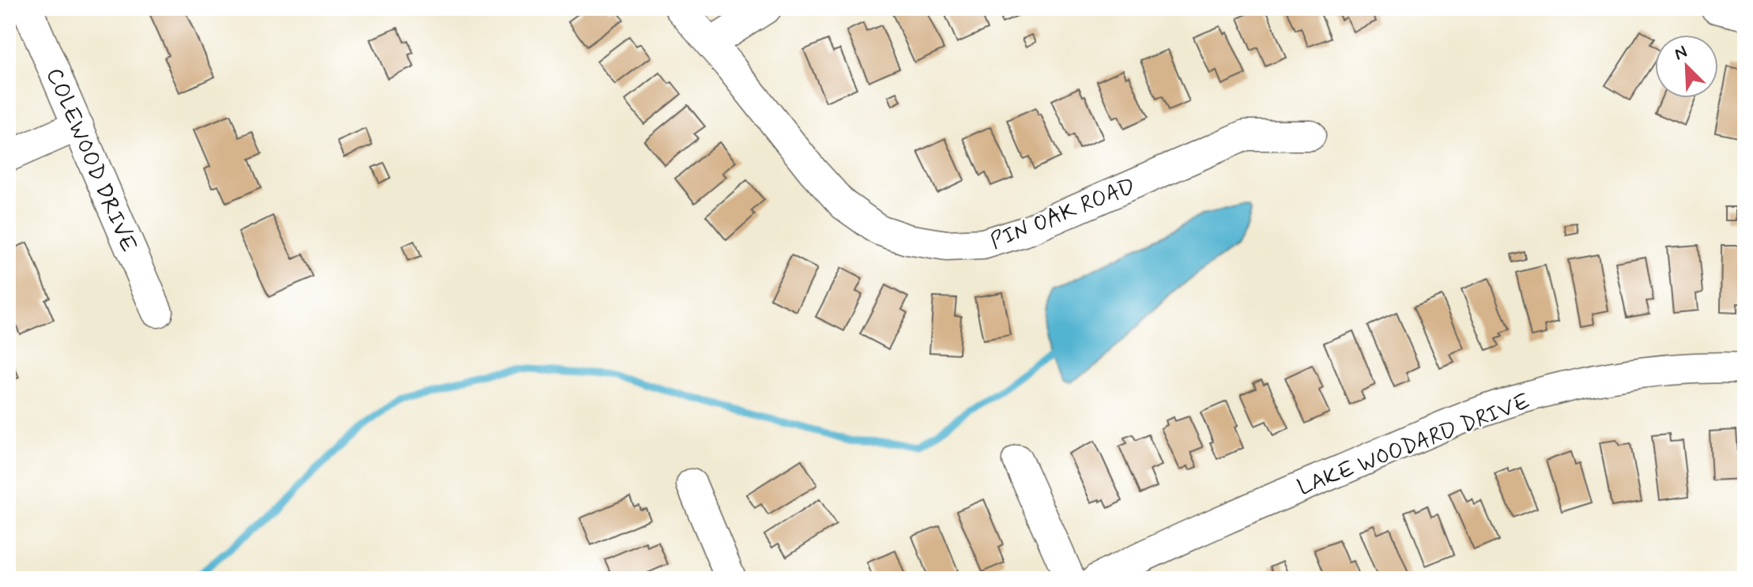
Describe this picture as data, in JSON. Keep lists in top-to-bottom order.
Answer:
{
  "streets": {
    "street": ["COLEWOOD DRIVE", "PIN OAK ROAD", "LAKE WOODARD DRIVE"]
  },
  "north": "top left"
}
